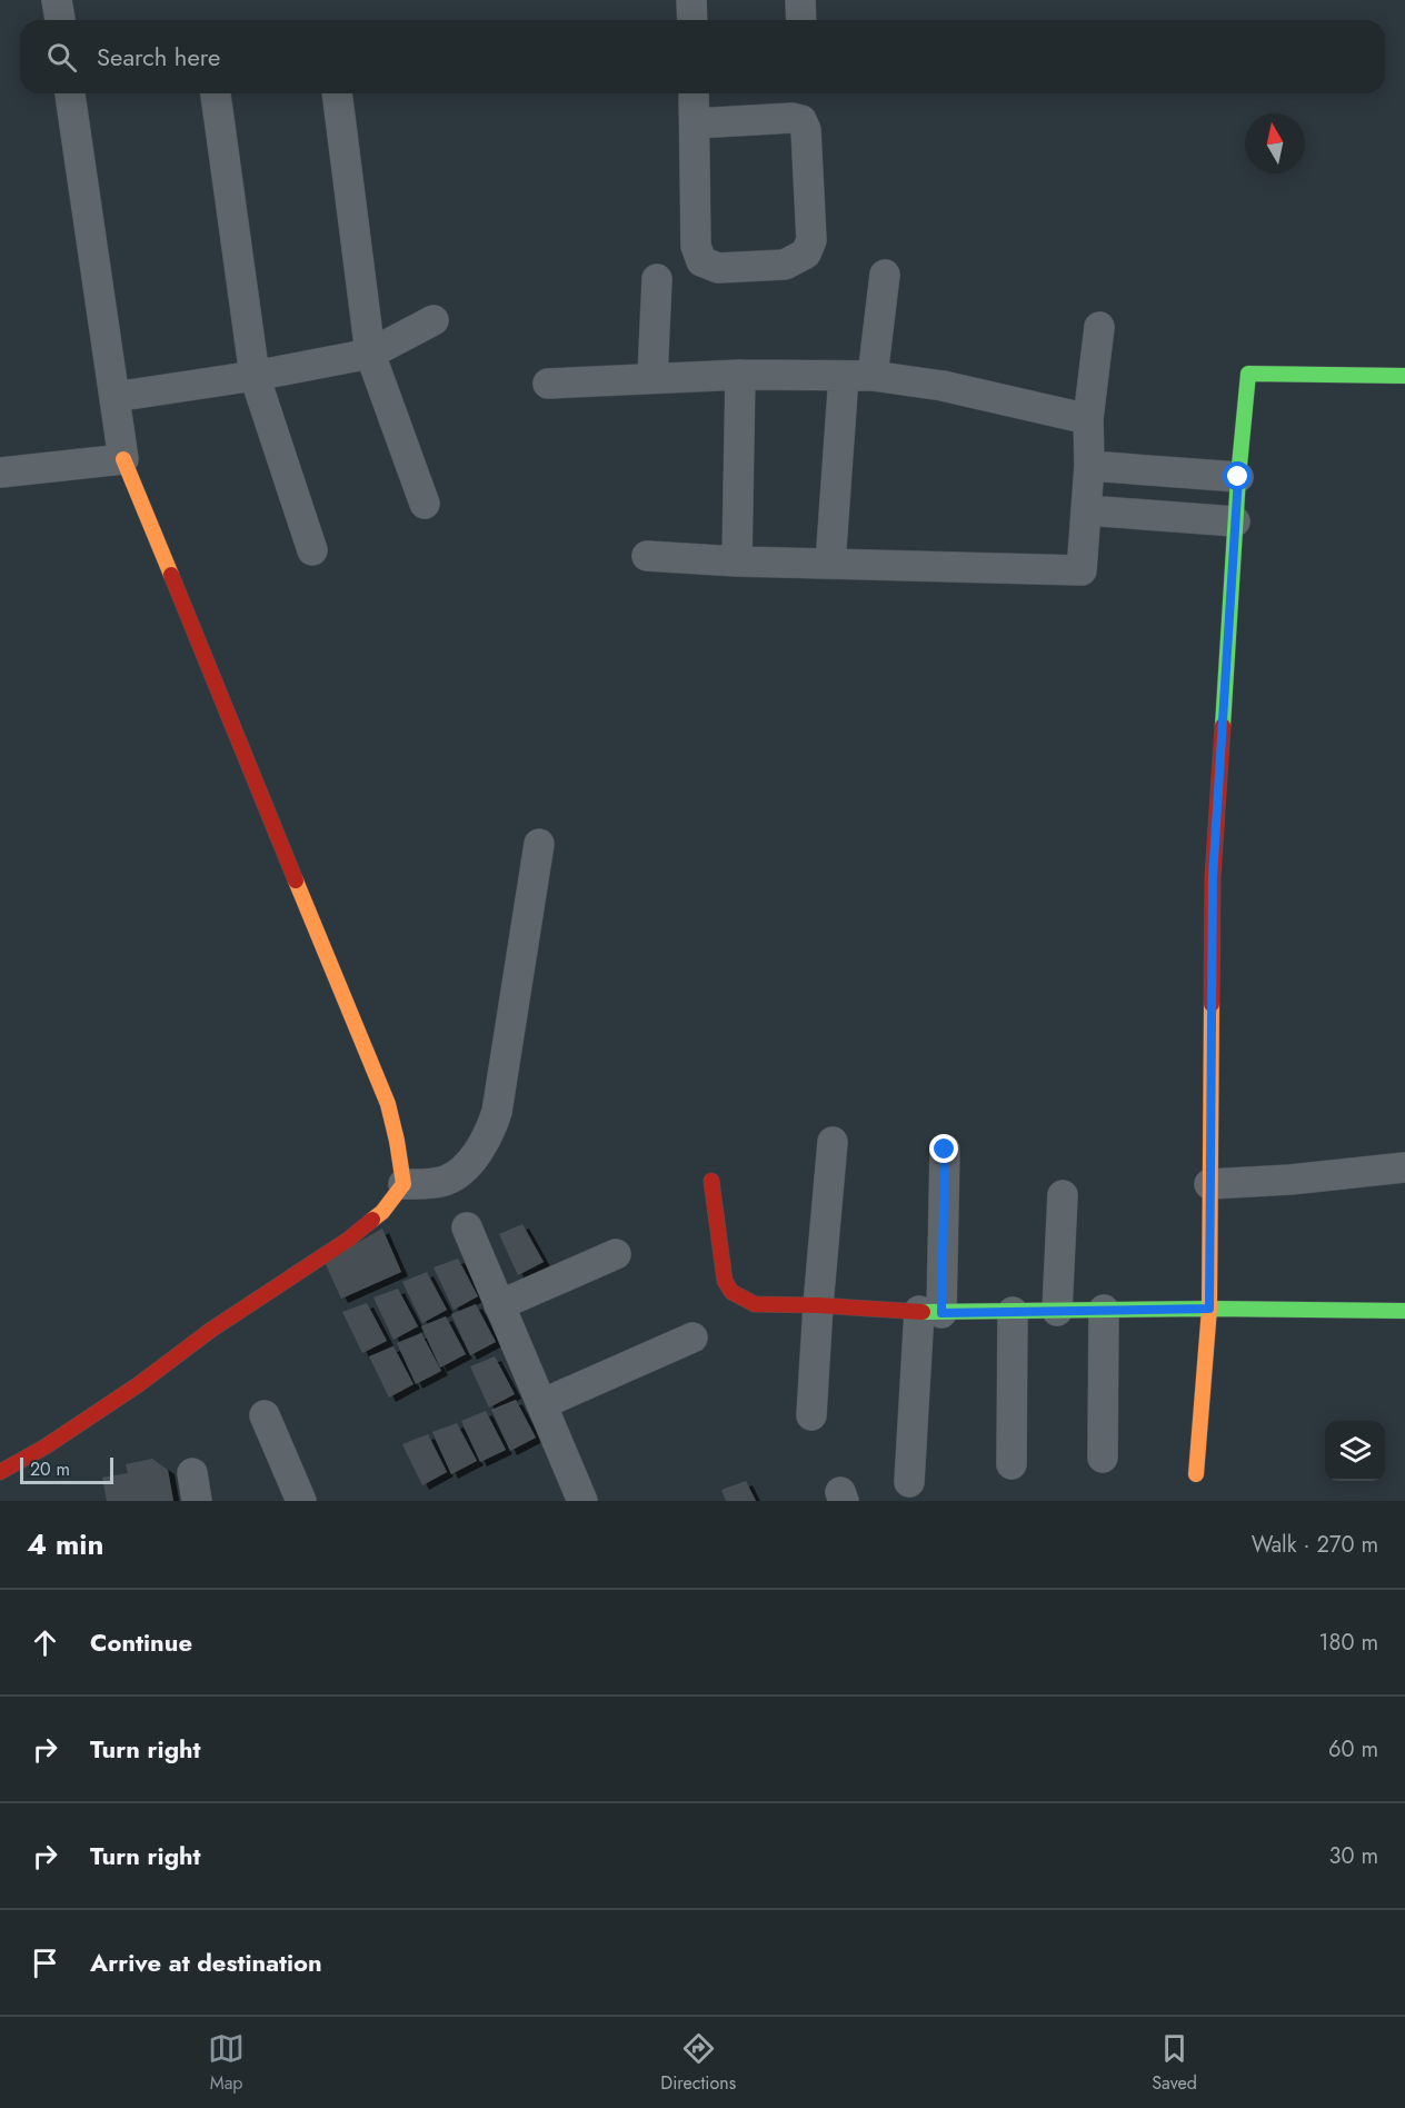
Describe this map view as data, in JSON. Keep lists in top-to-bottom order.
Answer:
{
  "scale_bar": "20 m",
  "north": "top",
  "page": {
    "search": "Search here",
    "scale": "20 m",
    "heading": ["4 min", "Walk · 270 m"],
    "list": [
      ["Continue", "180 m"],
      ["Turn right", "60 m"],
      ["Turn right", "30 m"],
      "Arrive at destination"
    ],
    "nav": ["Map", "Directions", "Saved"]
  }
}
